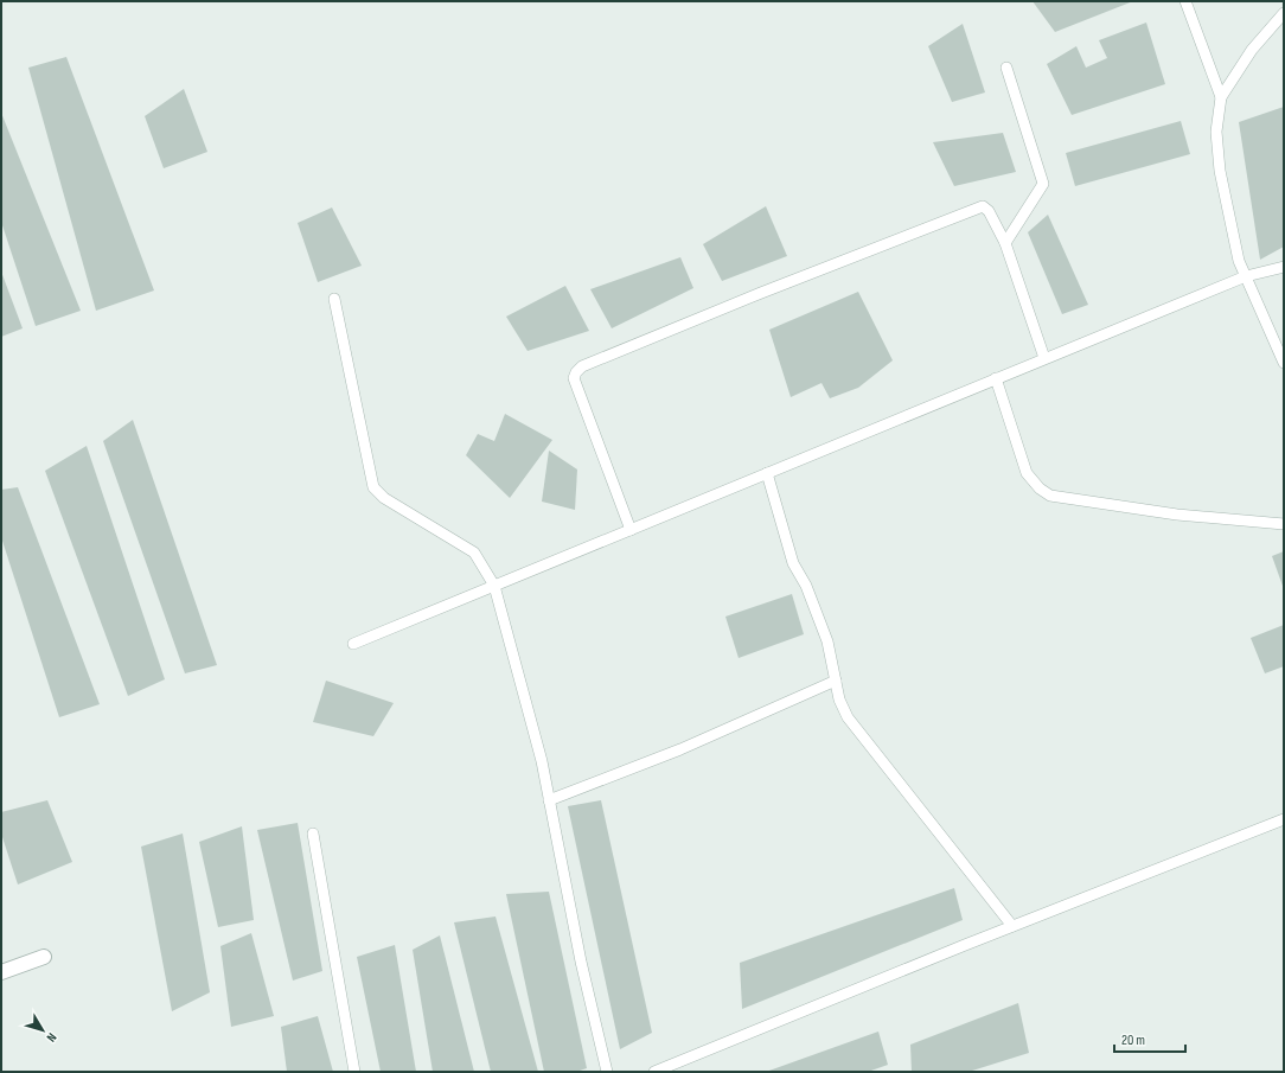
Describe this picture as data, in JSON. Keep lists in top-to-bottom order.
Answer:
{
  "scale_bar": "20 m",
  "north": "bottom right"
}
